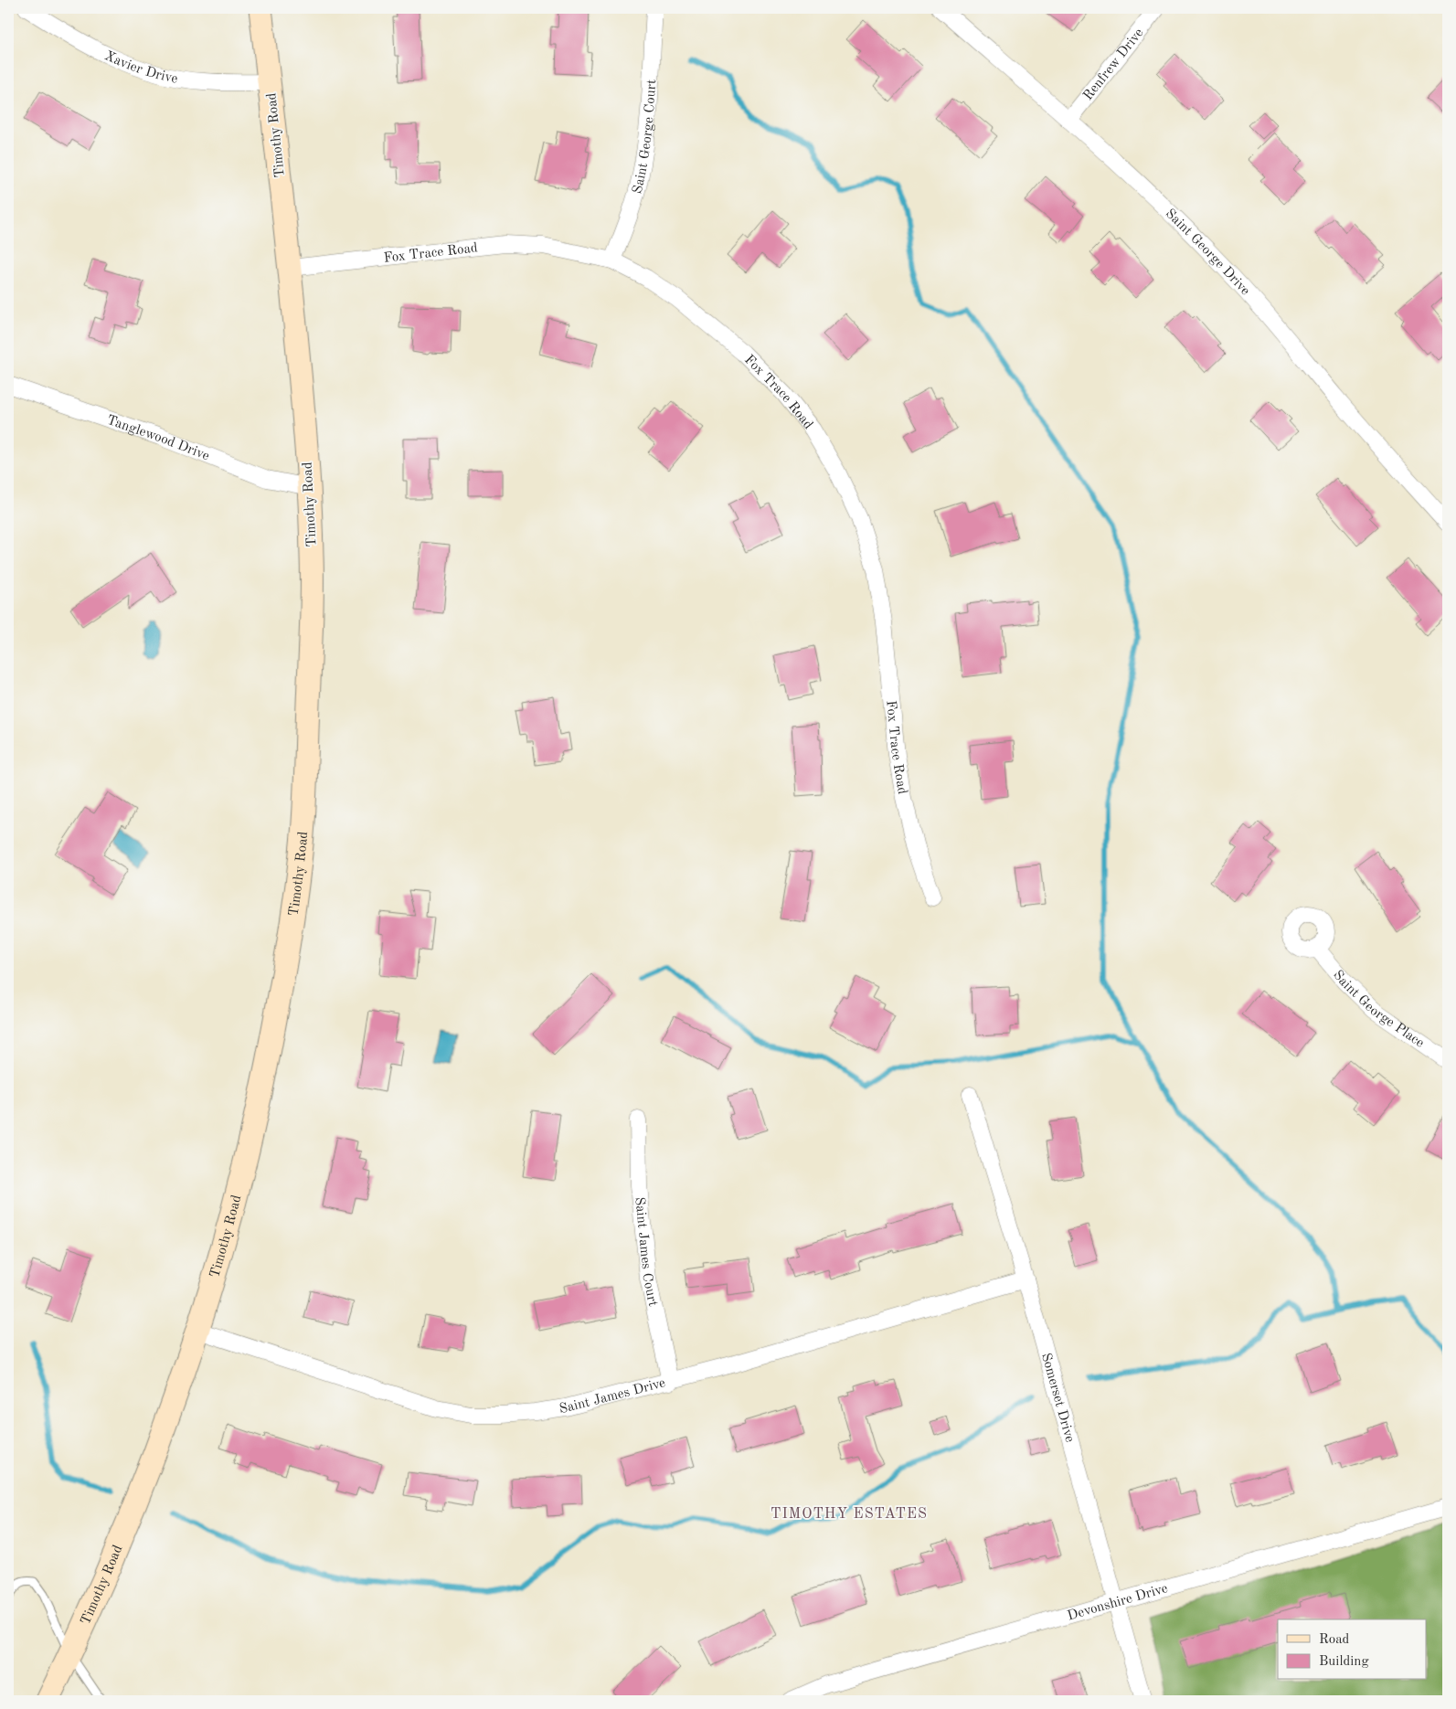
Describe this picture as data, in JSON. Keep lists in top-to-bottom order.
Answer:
{
  "streets": {
    "main road": ["Timothy Road"],
    "street": [
      "Renfrew Drive",
      "Xavier Drive",
      "Saint George Court",
      "Fox Trace Road",
      "Saint George Drive",
      "Tanglewood Drive",
      "Saint George Place",
      "Saint James Court",
      "Saint James Drive",
      "Somerset Drive",
      "Devonshire Drive"
    ]
  },
  "crossings": [
    ["Renfrew Drive", "Saint George Drive"],
    ["Xavier Drive", "Timothy Road"],
    ["Timothy Road", "Fox Trace Road"],
    ["Timothy Road", "Tanglewood Drive"],
    ["Timothy Road", "Saint James Drive"],
    ["Saint George Court", "Fox Trace Road"],
    ["Saint James Court", "Saint James Drive"],
    ["Saint James Drive", "Somerset Drive"],
    ["Somerset Drive", "Devonshire Drive"]
  ],
  "districts": ["TIMOTHY ESTATES"],
  "legend": ["Road", "Building"]
}
